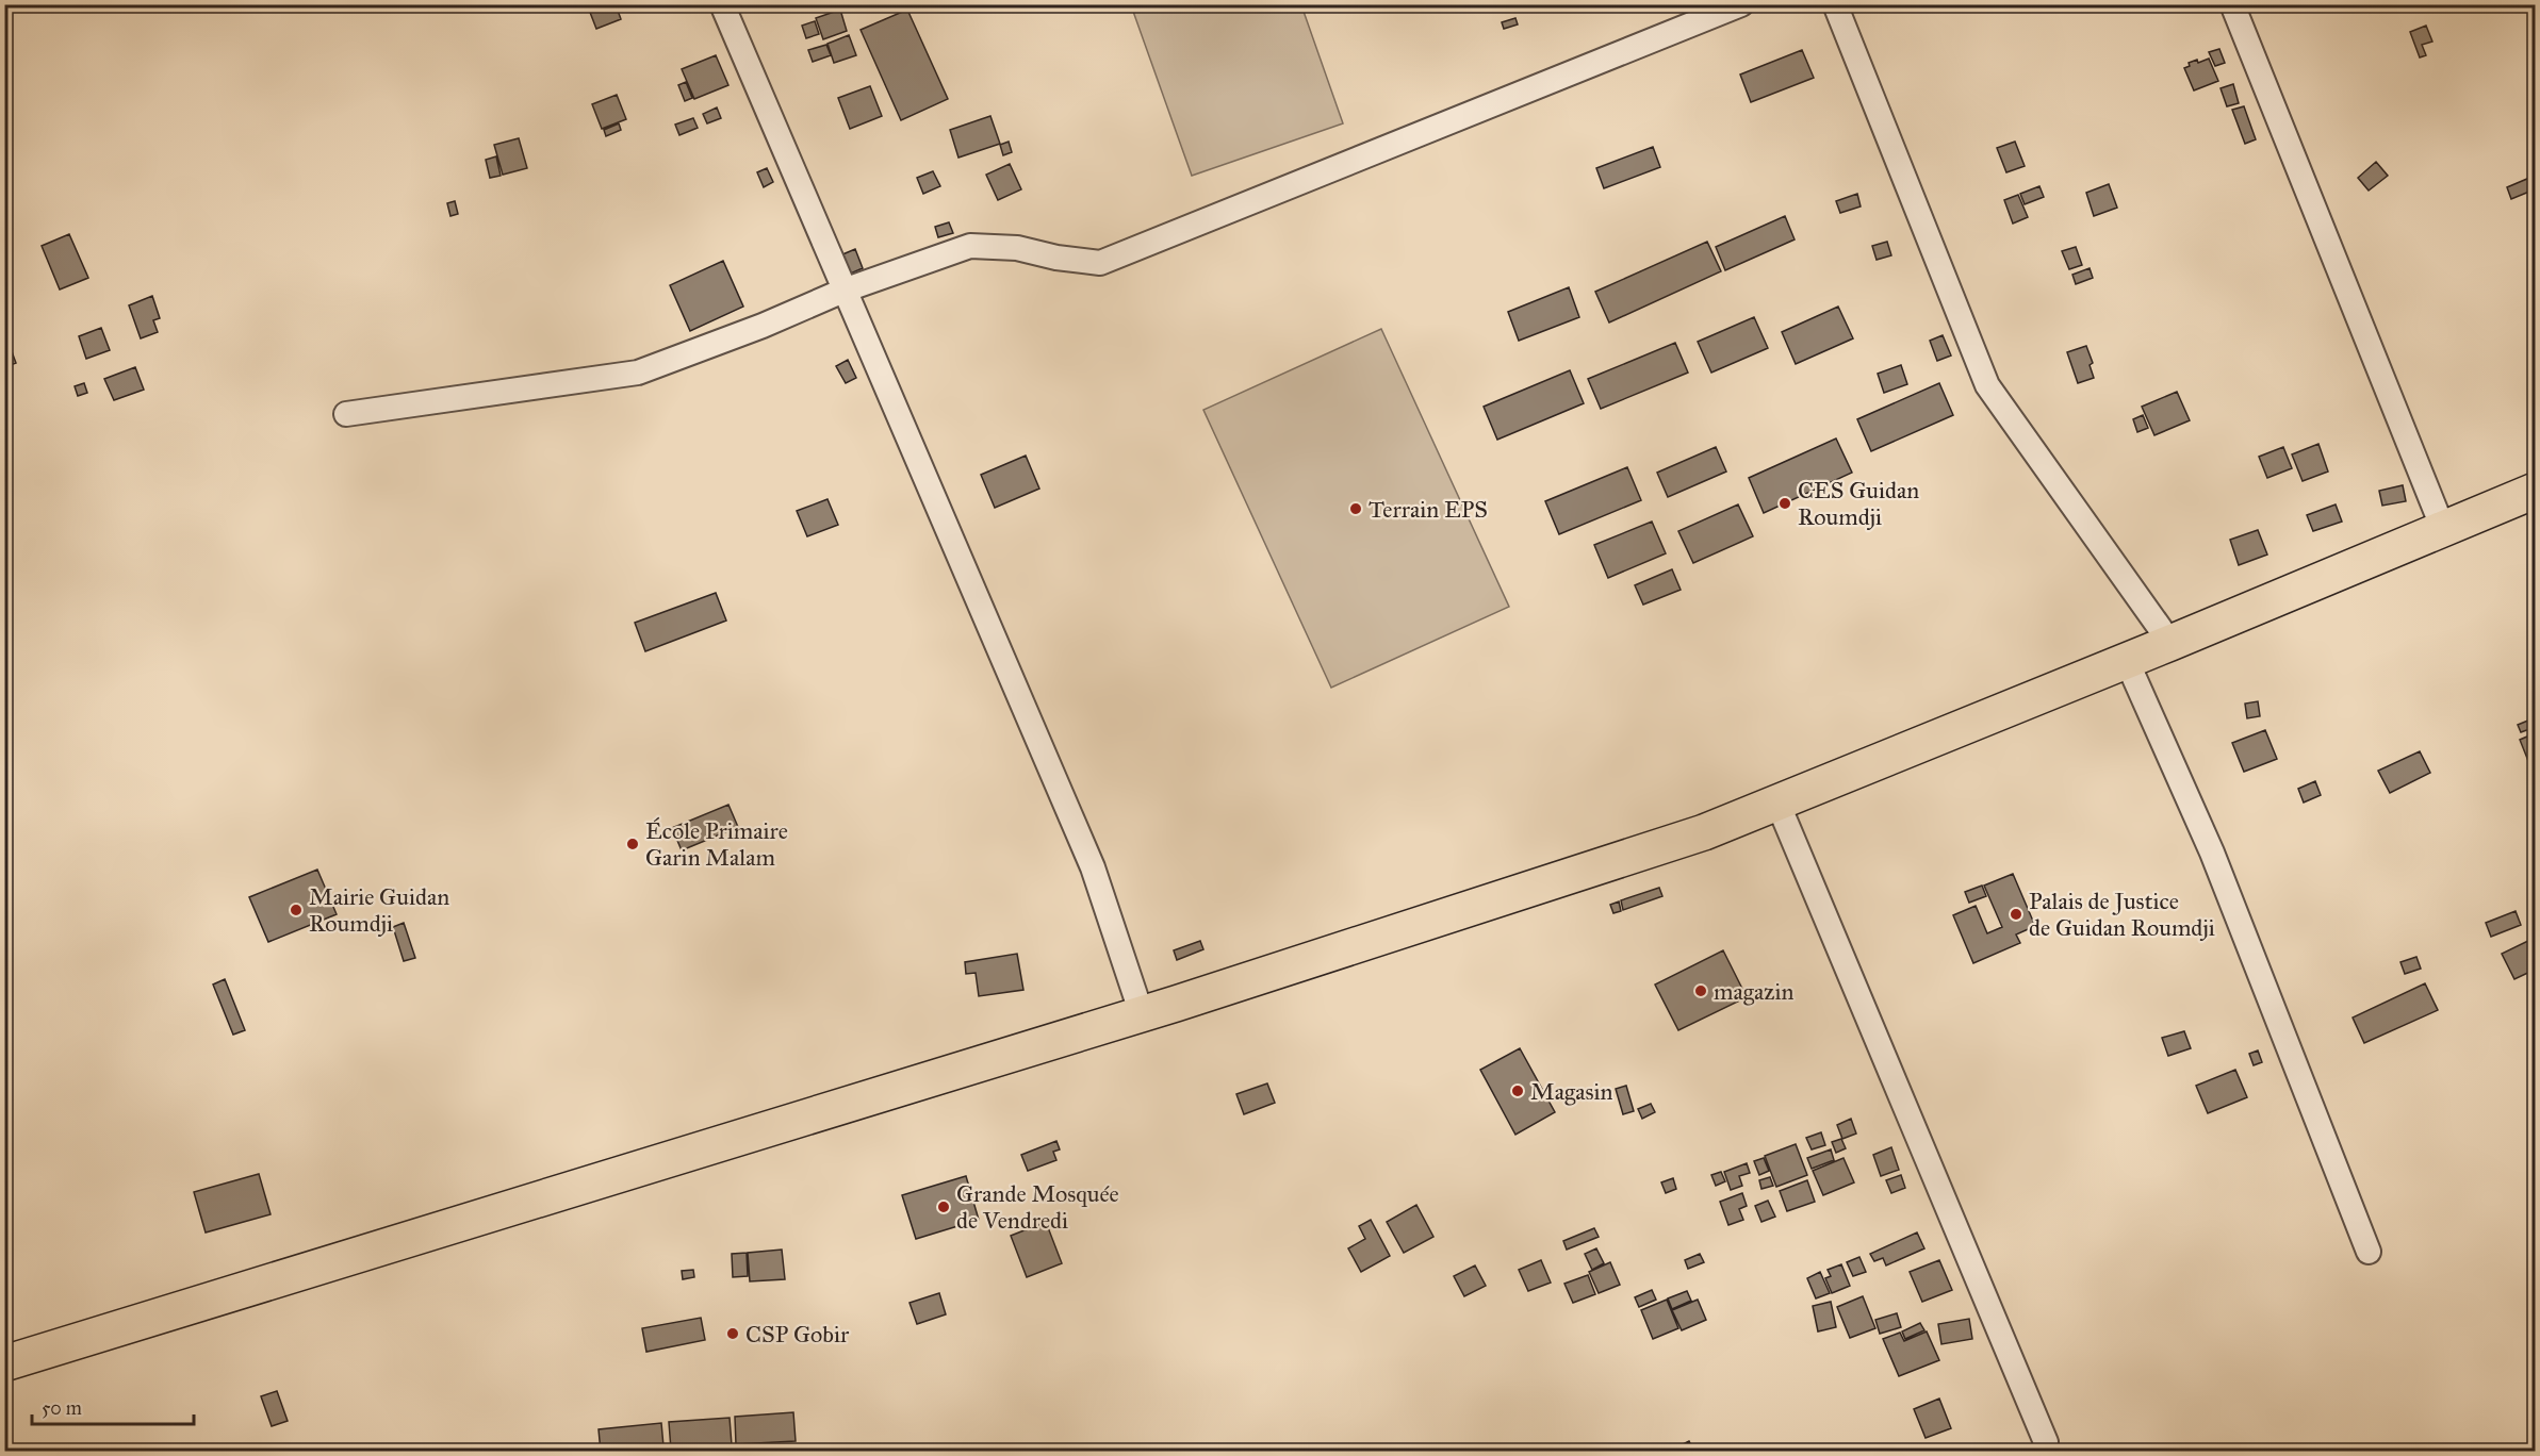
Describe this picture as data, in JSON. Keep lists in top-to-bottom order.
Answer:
{
  "places": [
    "CES Guidan Roumdji",
    "Terrain EPS",
    "École Primaire Garin Malam",
    "Mairie Guidan Roumdji",
    "Palais de Justice de Guidan Roumdji",
    "magazin",
    "Magasin",
    "Grande Mosquée de Vendredi",
    "CSP Gobir"
  ],
  "scale_bar": "50 m"
}
